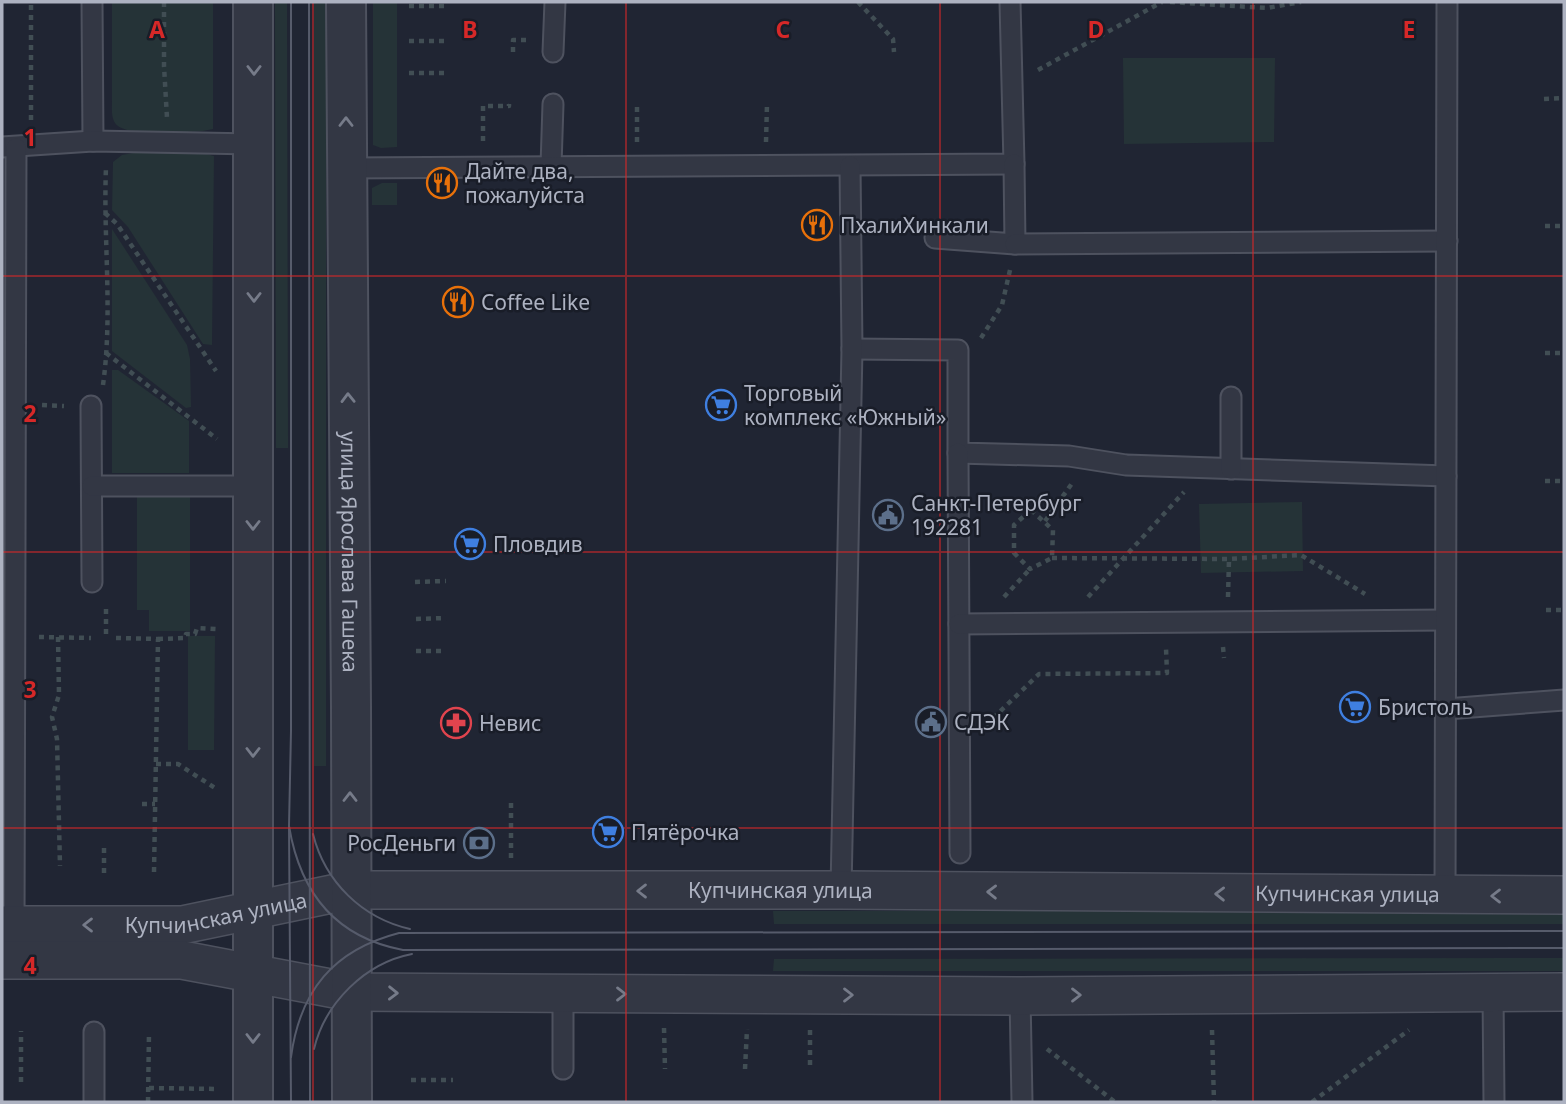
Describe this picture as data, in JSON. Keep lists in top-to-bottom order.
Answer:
{
  "streets": {
    "street": ["улица Ярослава Гашека", "Купчинская улица"]
  },
  "crossings": [
    ["улица Ярослава Гашека", "Купчинская улица"]
  ],
  "places": {
    "restaurant": ["Дайте два, пожалуйста", "ПхалиХинкали", "Coffee Like"],
    "supermarket": [
      "Торговый комплекс «Южный»",
      "Пловдив",
      "Бристоль",
      "Пятёрочка"
    ],
    "public building": ["Санкт-Петербург 192281", "СДЭК"],
    "pharmacy": ["Невис"],
    "bank": ["РосДеньги"]
  },
  "grid": {
    "columns": [
      "A",
      "B",
      "C",
      "D",
      "E"
    ],
    "rows": [
      "1",
      "2",
      "3",
      "4"
    ]
  }
}
